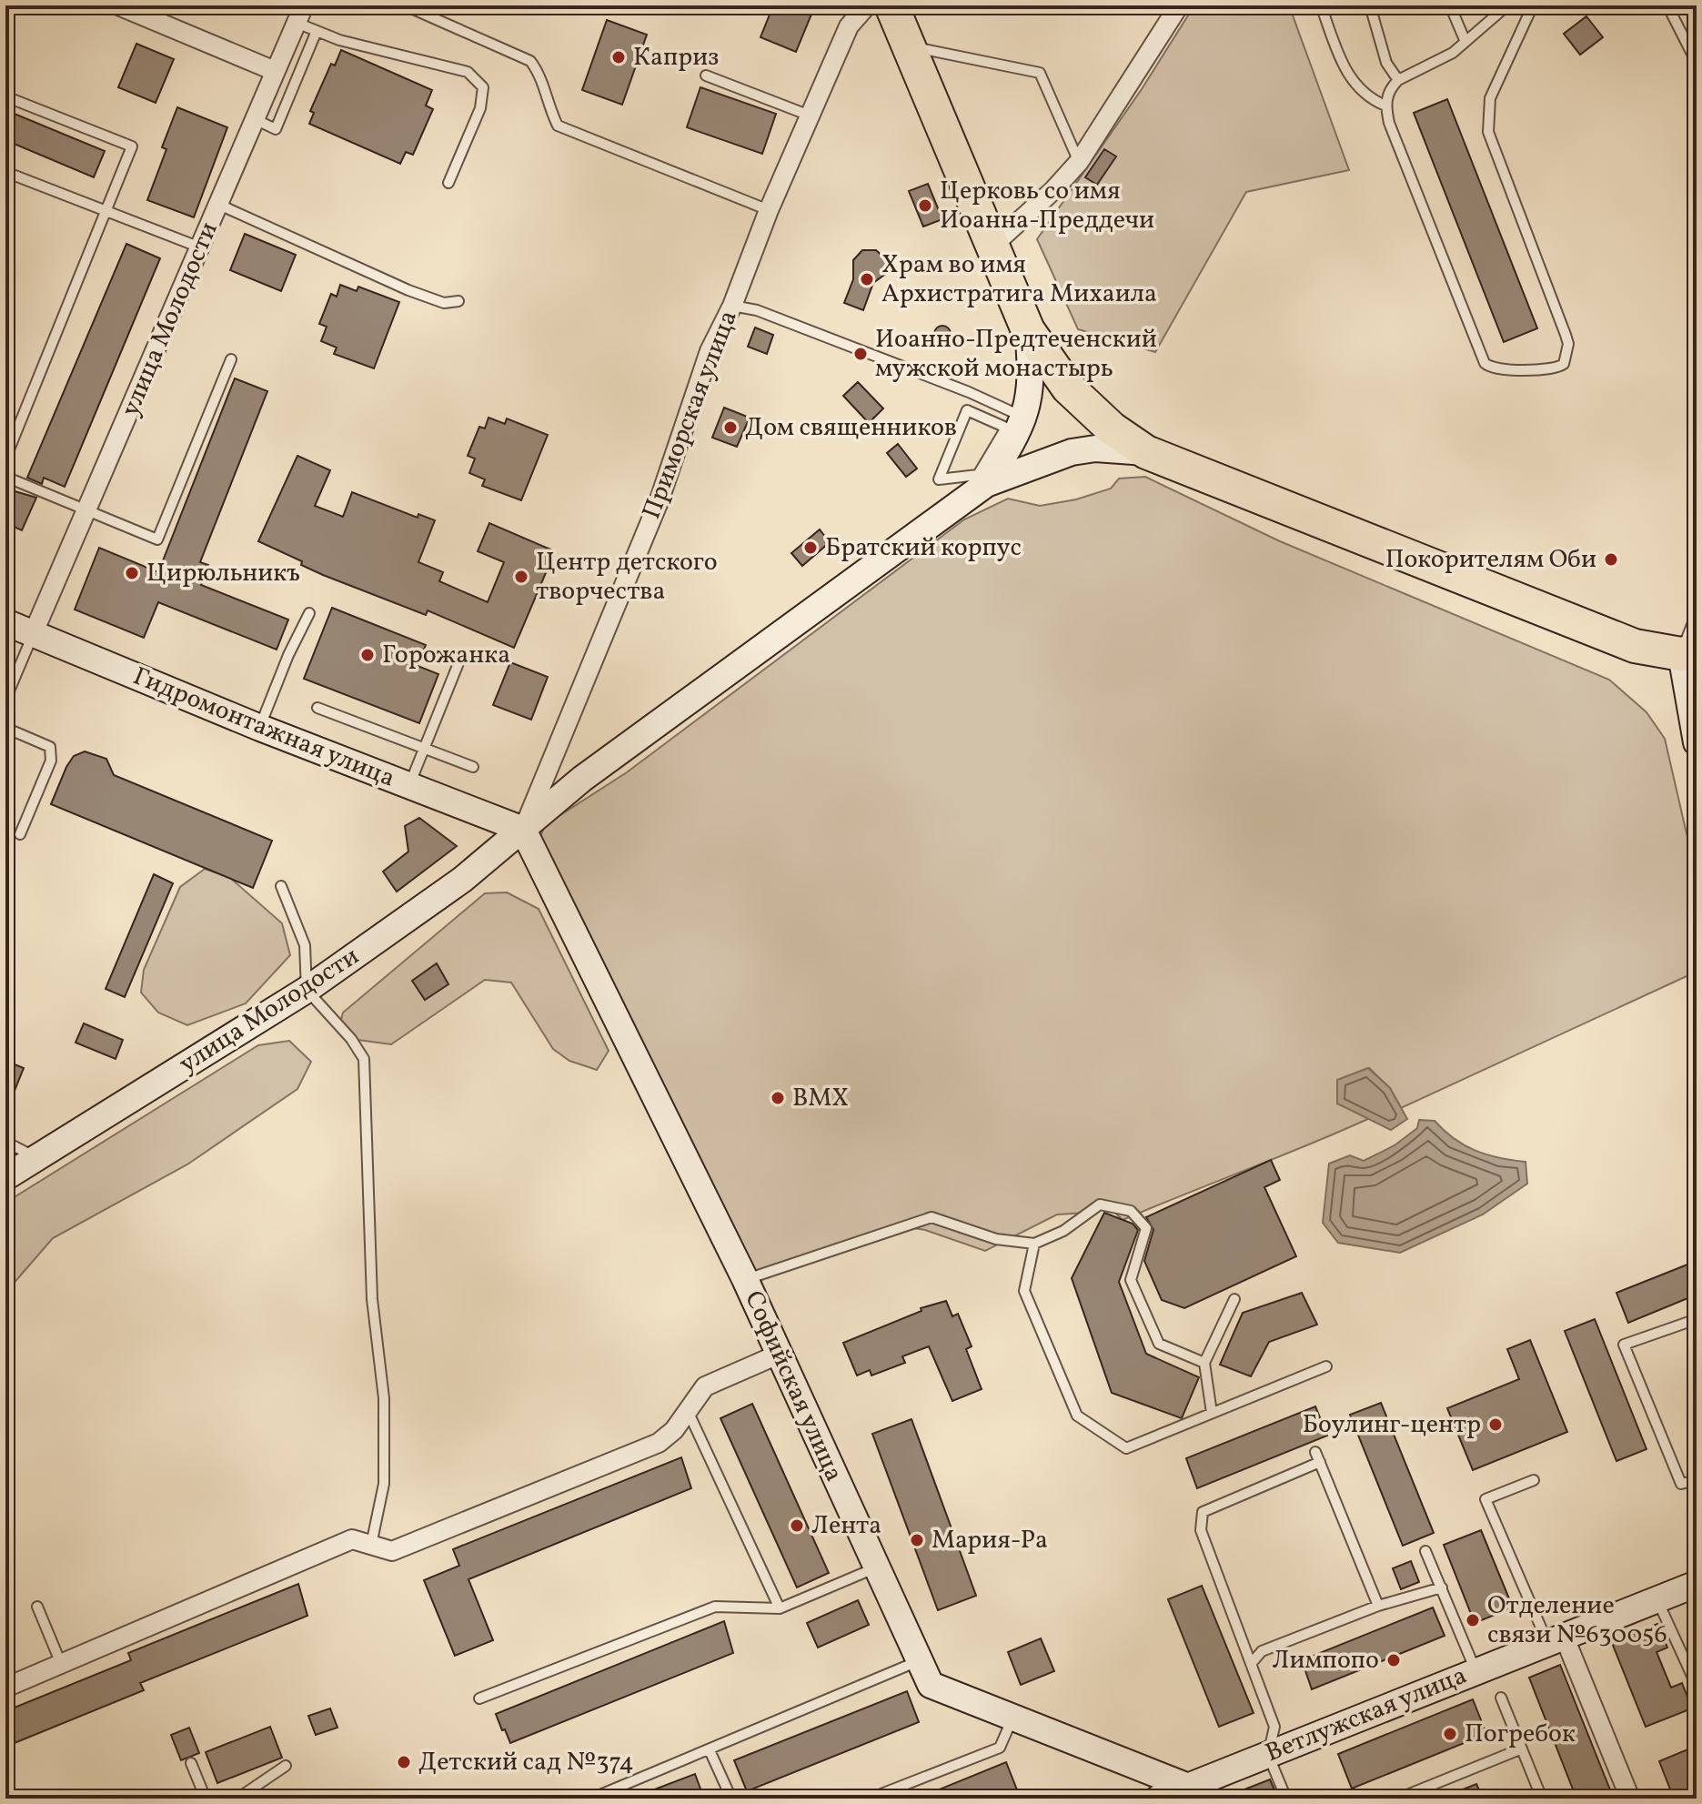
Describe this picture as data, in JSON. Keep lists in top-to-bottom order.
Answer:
{
  "streets": {
    "main road": [
      "улица Молодости",
      "Гидромонтажная улица",
      "Софийская улица",
      "Ветлужская улица"
    ],
    "street": ["Приморская улица"]
  },
  "crossings": [
    ["улица Молодости", "Приморская улица"],
    ["улица Молодости", "Гидромонтажная улица"],
    ["улица Молодости", "Софийская улица"],
    ["Приморская улица", "Гидромонтажная улица"],
    ["Приморская улица", "Софийская улица"],
    ["Гидромонтажная улица", "Софийская улица"],
    ["Софийская улица", "Ветлужская улица"]
  ],
  "places": [
    "Каприз",
    "Церковь со имя Иоанна-Преддечи",
    "Храм во имя Архистратига Михаила",
    "Иоанно-Предтеченский мужской монастырь",
    "Дом священников",
    "Братский корпус",
    "Покорителям Оби",
    "Цирюльникъ",
    "Центр детского творчества",
    "Горожанка",
    "BMX",
    "Боулинг-центр",
    "Лента",
    "Мария-Ра",
    "Отделение связи №630056",
    "Лимпопо",
    "Погребок",
    "Детский сад №374"
  ]
}
